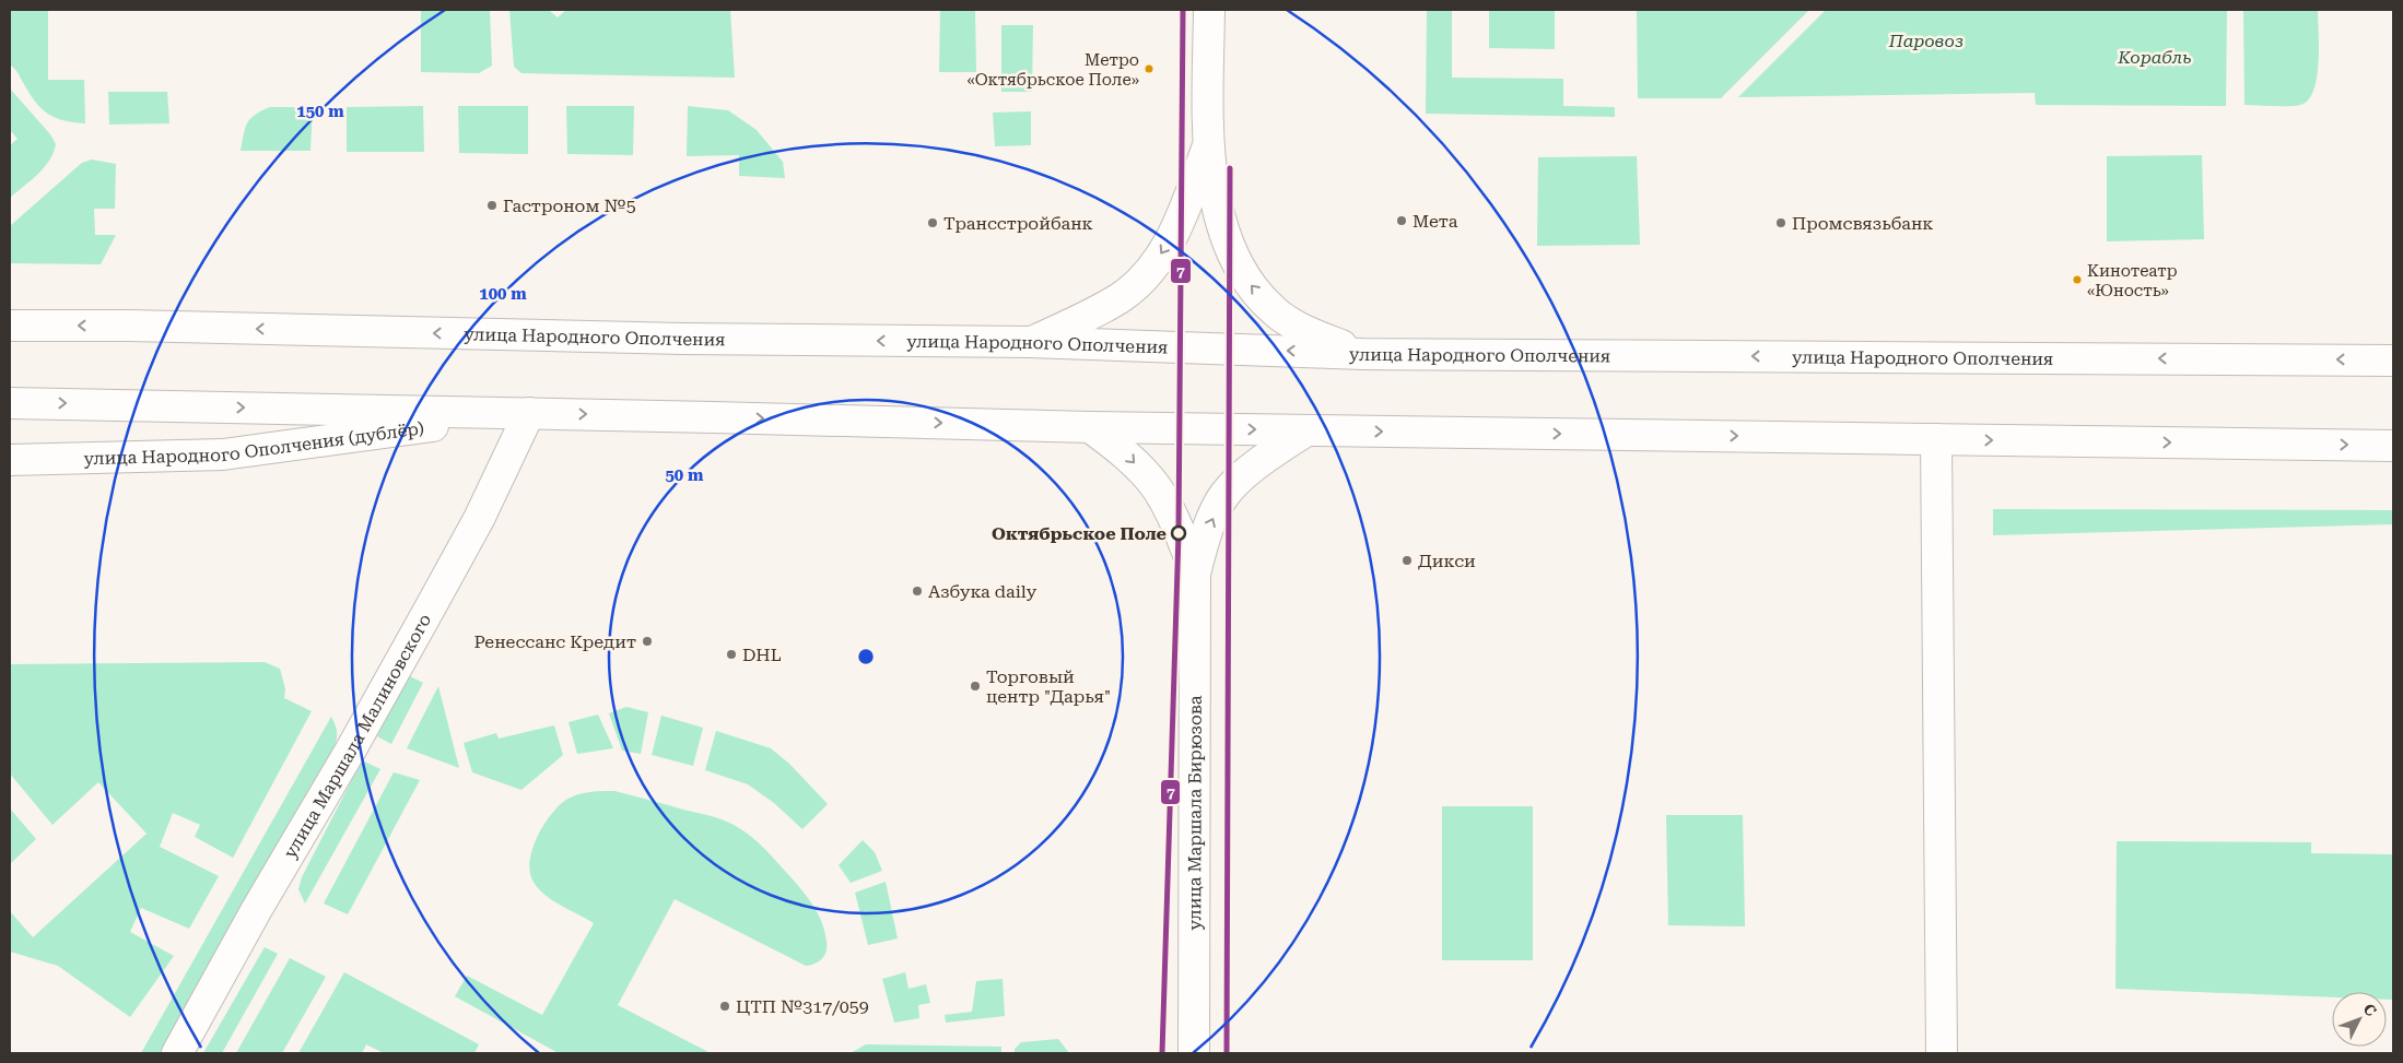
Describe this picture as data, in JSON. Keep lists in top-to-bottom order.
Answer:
{
  "streets": {
    "main road": [
      "улица Народного Ополчения",
      "улица Народного Ополчения (дублёр)",
      "улица Маршала Малиновского",
      "улица Маршала Бирюзова"
    ]
  },
  "crossings": [
    ["улица Народного Ополчения (дублёр)", "улица Маршала Малиновского"]
  ],
  "parks": ["Паровоз", "Корабль"],
  "places": [
    "Метро «Октябрьское Поле»",
    "Гастроном №5",
    "Мета",
    "Трансстройбанк",
    "Промсвязьбанк",
    "Кинотеатр «Юность»",
    "Октябрьское Поле",
    "Дикси",
    "Азбука daily",
    "Ренессанс Кредит",
    "DHL",
    "Торговый центр \"Дарья\"",
    "ЦТП №317/059"
  ],
  "lines": ["transit line 7"],
  "north": "top right",
  "rings": ["150 m", "100 m", "50 m"]
}
